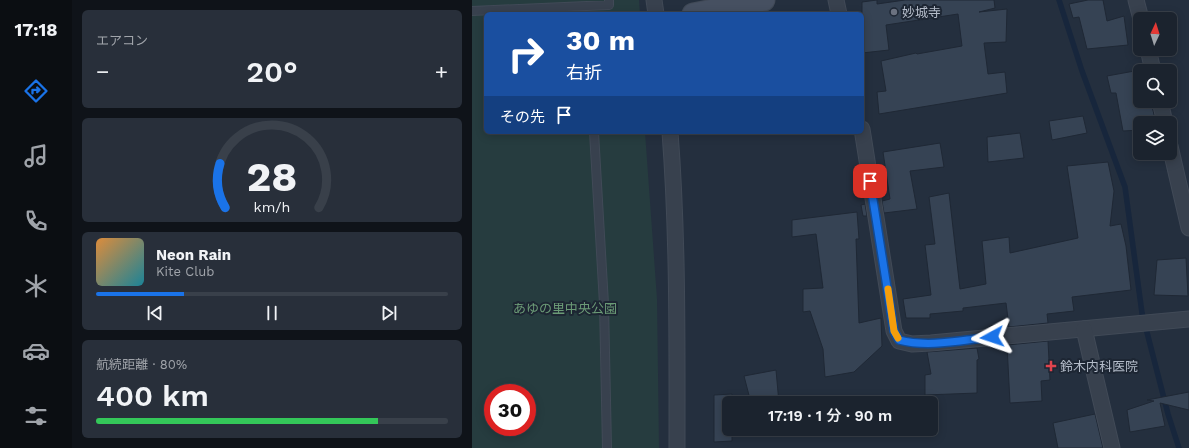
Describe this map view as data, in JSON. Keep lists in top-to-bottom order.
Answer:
{
  "parks": ["あゆの里中央公園"],
  "places": {
    "other": ["妙城寺"],
    "health": ["鈴木内科医院"]
  },
  "north": "top",
  "page": {
    "tabs": "17:18",
    "tile": [
      "エアコン",
      ["航続距離 · 80%", "400 km"]
    ],
    "turn": ["30 m", "右折"],
    "heat": ["−", "20°", "+"],
    "then": "その先",
    "song": ["Neon Rain", "Kite Club"],
    "limit": "30",
    "trip": "17:19 · 1 分 · 90 m",
    "gauge": ["28", "km/h"]
  }
}
